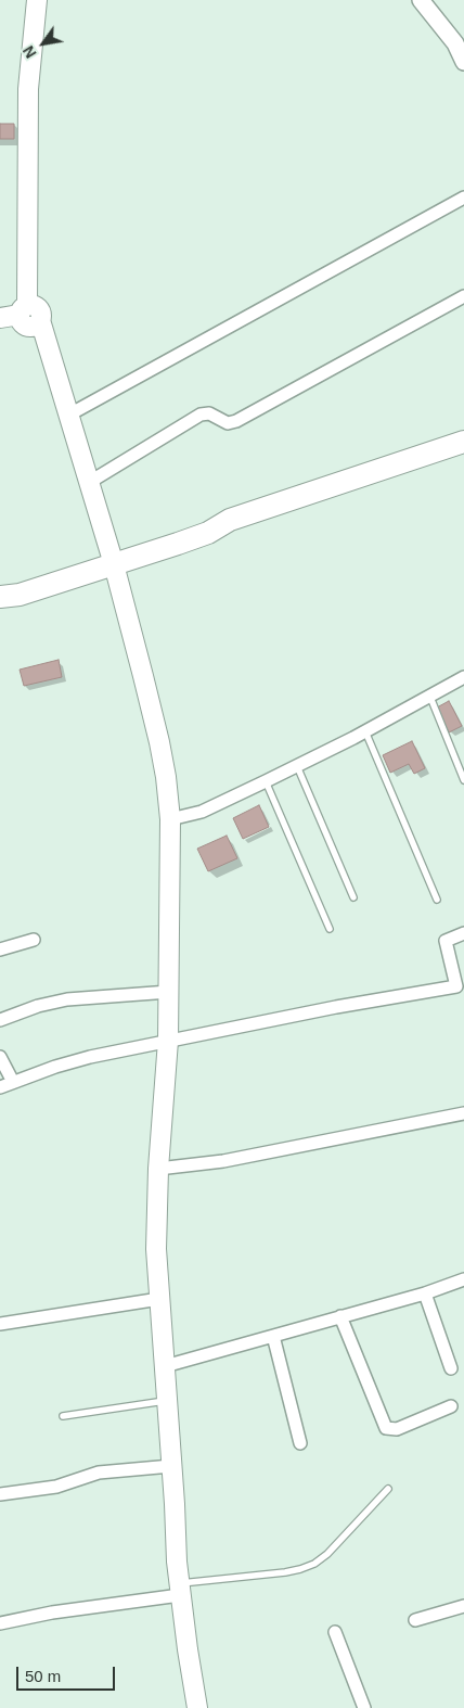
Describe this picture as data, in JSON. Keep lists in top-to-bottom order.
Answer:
{
  "scale_bar": "50 m",
  "north": "bottom left"
}
